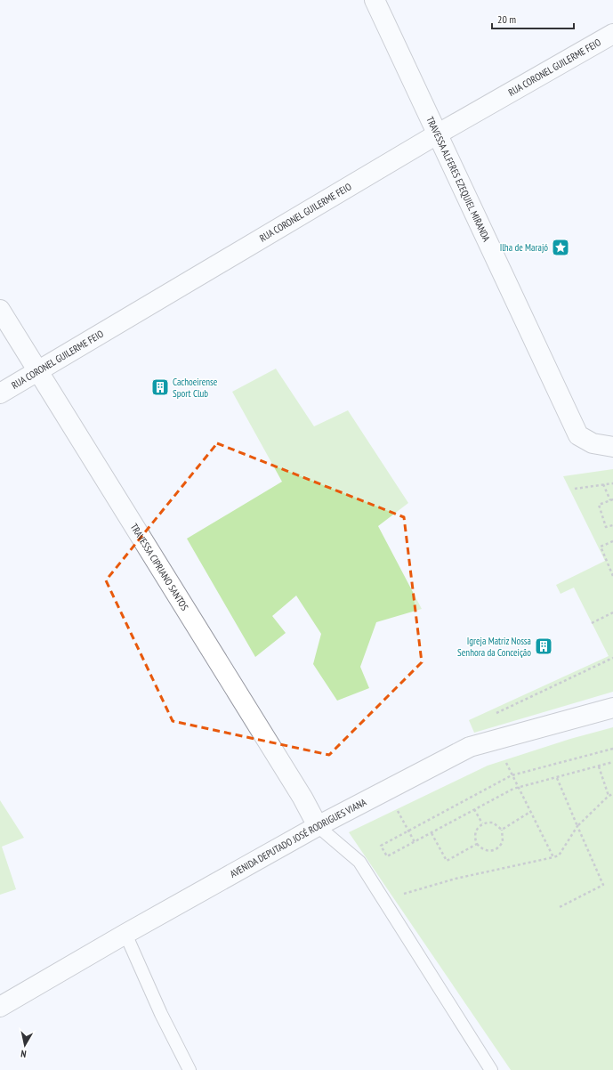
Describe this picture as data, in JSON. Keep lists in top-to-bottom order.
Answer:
{
  "streets": {
    "street": [
      "RUA CORONEL GUILERME FEIO",
      "TRAVESSA ALFERES EZEQUIEL MIRANDA",
      "TRAVESSA CIPRIANO SANTOS",
      "AVENIDA DEPUTADO JOSÉ RODRIGUES VIANA"
    ]
  },
  "crossings": [
    ["RUA CORONEL GUILERME FEIO", "TRAVESSA ALFERES EZEQUIEL MIRANDA"],
    ["RUA CORONEL GUILERME FEIO", "TRAVESSA CIPRIANO SANTOS"],
    ["TRAVESSA CIPRIANO SANTOS", "AVENIDA DEPUTADO JOSÉ RODRIGUES VIANA"]
  ],
  "places": {
    "place": ["Ilha de Marajó"],
    "building": ["Cachoeirense Sport Club", "Igreja Matriz Nossa Senhora da Conceição"]
  },
  "scale_bar": "20 m",
  "north": "bottom"
}
